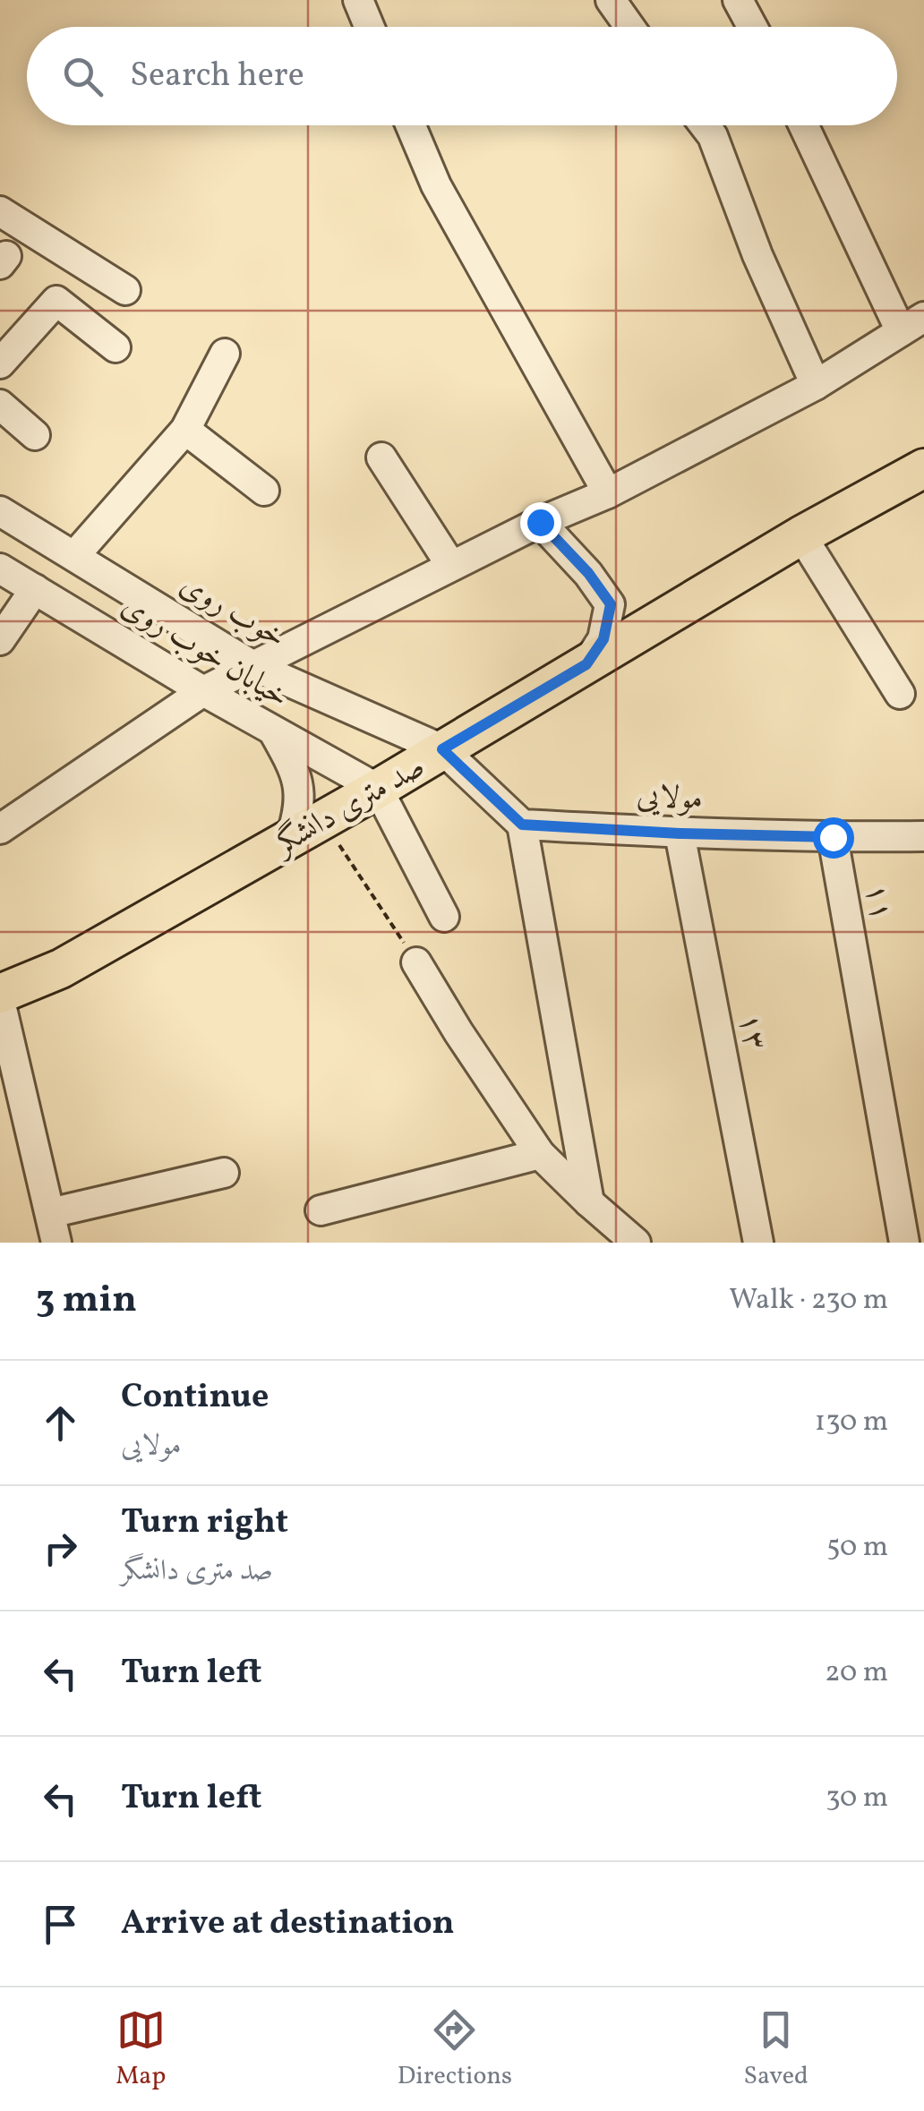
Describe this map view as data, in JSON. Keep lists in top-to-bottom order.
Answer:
{
  "streets": {
    "main road": ["صد متری دانشگر"],
    "street": [
      "خوب روی",
      "خیابان خوب روی",
      "مولایی",
      "۱۱",
      "۱۳"
    ]
  },
  "crossings": [
    ["خوب روی", "صد متری دانشگر"],
    ["خیابان خوب روی", "صد متری دانشگر"],
    ["مولایی", "۱۱"],
    ["مولایی", "۱۳"]
  ],
  "page": {
    "search": "Search here",
    "heading": ["3 min", "Walk · 230 m"],
    "list": [
      ["Continue", "مولایی", "130 m"],
      ["Turn right", "صد متری دانشگر", "50 m"],
      ["Turn left", "20 m"],
      ["Turn left", "30 m"],
      "Arrive at destination"
    ],
    "nav": ["Map", "Directions", "Saved"]
  }
}
